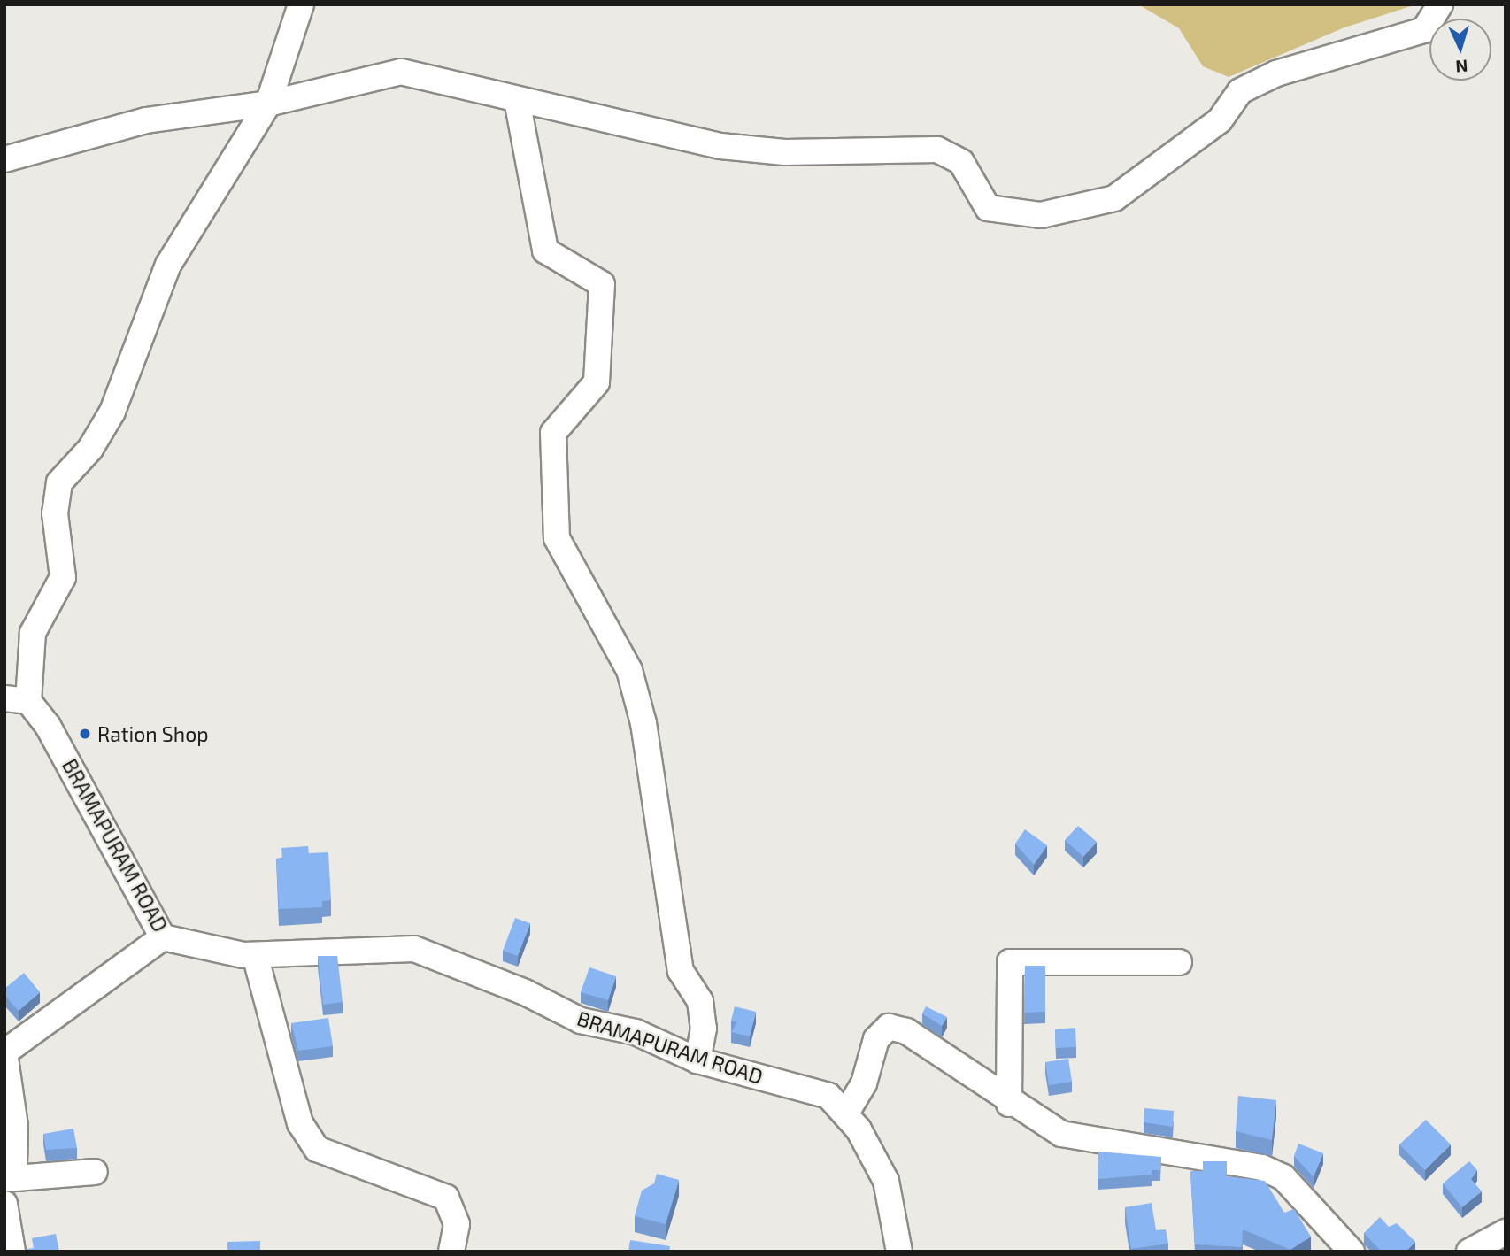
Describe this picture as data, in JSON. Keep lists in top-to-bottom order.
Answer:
{
  "streets": {
    "street": ["BRAMAPURAM ROAD"]
  },
  "places": ["Ration Shop"],
  "north": "bottom"
}
